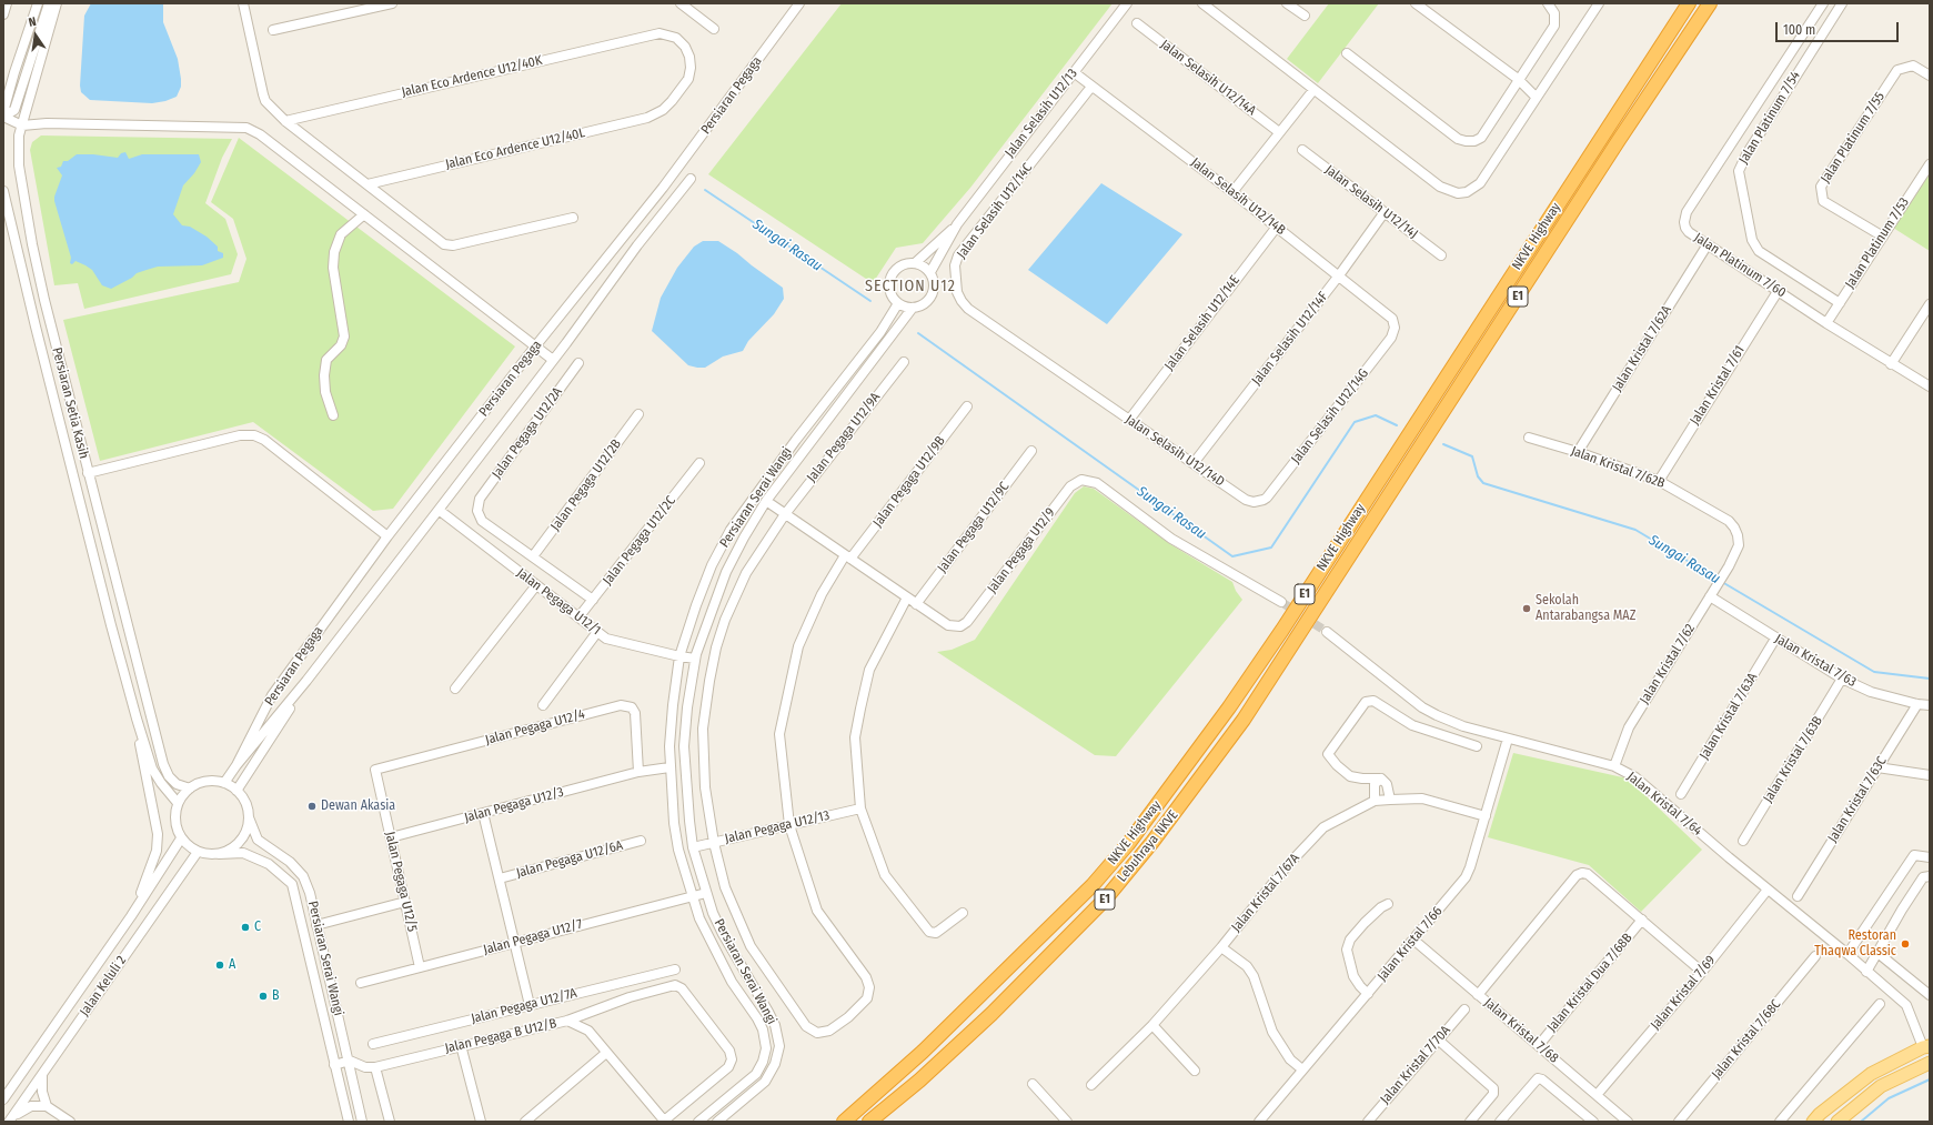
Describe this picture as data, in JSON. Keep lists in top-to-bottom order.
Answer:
{
  "streets": {
    "highway": ["NKVE Highway", "E1", "Lebuhraya NKVE"],
    "street": [
      "Jalan Eco Ardence U12/40K",
      "Jalan Selasih U12/14A",
      "Persiaran Pegaga",
      "Jalan Selasih U12/13",
      "Jalan Platinum 7/54",
      "Jalan Platinum 7/55",
      "Jalan Eco Ardence U12/40L",
      "Jalan Selasih U12/14B",
      "Jalan Selasih U12/14J",
      "Jalan Selasih U12/14C",
      "Jalan Platinum 7/53",
      "Jalan Platinum 7/60",
      "Jalan Selasih U12/14E",
      "Jalan Selasih U12/14F",
      "Jalan Kristal 7/62A",
      "Jalan Kristal 7/61",
      "Persiaran Setia Kasih",
      "Jalan Selasih U12/14G",
      "Jalan Pegaga U12/2A",
      "Jalan Pegaga U12/9A",
      "Jalan Selasih U12/14D",
      "Jalan Kristal 7/62B",
      "Jalan Pegaga U12/9B",
      "Jalan Pegaga U12/2B",
      "Persiaran Serai Wangi",
      "Jalan Pegaga U12/9C",
      "Jalan Pegaga U12/2C",
      "Jalan Pegaga U12/9",
      "Jalan Pegaga U12/1",
      "Jalan Kristal 7/63",
      "Jalan Kristal 7/62",
      "Jalan Kristal 7/63A",
      "Jalan Pegaga U12/4",
      "Jalan Kristal 7/63B",
      "Jalan Kristal 7/63C",
      "Jalan Kristal 7/64",
      "Jalan Pegaga U12/3",
      "Jalan Pegaga U12/13",
      "Jalan Pegaga U12/6A",
      "Jalan Pegaga U12/5",
      "Jalan Kristal 7/67A",
      "Jalan Pegaga U12/7",
      "Jalan Kristal 7/66",
      "Jalan Kristal Dua 7/68B",
      "Jalan Keluli 2",
      "Jalan Kristal 7/69",
      "Jalan Pegaga U12/7A",
      "Jalan Kristal 7/68",
      "Jalan Pegaga B U12/B",
      "Jalan Kristal 7/68C",
      "Jalan Kristal 7/70A"
    ]
  },
  "crossings": [
    ["Jalan Eco Ardence U12/40K", "Jalan Eco Ardence U12/40L"],
    ["Persiaran Pegaga", "Persiaran Setia Kasih"],
    ["Persiaran Pegaga", "Persiaran Serai Wangi"],
    ["Persiaran Pegaga", "Jalan Pegaga U12/1"],
    ["Persiaran Pegaga", "Jalan Keluli 2"],
    ["Jalan Selasih U12/13", "Jalan Selasih U12/14B"],
    ["Jalan Selasih U12/13", "Persiaran Serai Wangi"],
    ["Jalan Platinum 7/54", "Jalan Platinum 7/53"],
    ["Jalan Platinum 7/55", "Jalan Platinum 7/53"],
    ["Jalan Selasih U12/14B", "Jalan Selasih U12/14C"],
    ["Jalan Selasih U12/14B", "Jalan Selasih U12/14E"],
    ["Jalan Selasih U12/14B", "Jalan Selasih U12/14F"],
    ["Jalan Selasih U12/14B", "Jalan Selasih U12/14G"],
    ["Jalan Selasih U12/14J", "Jalan Selasih U12/14F"],
    ["Jalan Selasih U12/14C", "Jalan Selasih U12/14D"],
    ["Jalan Platinum 7/53", "Jalan Platinum 7/60"],
    ["Jalan Platinum 7/60", "Jalan Kristal 7/62A"],
    ["Jalan Platinum 7/60", "Jalan Kristal 7/61"],
    ["Jalan Selasih U12/14E", "Jalan Selasih U12/14D"],
    ["Jalan Selasih U12/14F", "Jalan Selasih U12/14D"],
    ["Jalan Kristal 7/62A", "Jalan Kristal 7/62B"],
    ["Jalan Kristal 7/61", "Jalan Kristal 7/62B"],
    ["Persiaran Setia Kasih", "Persiaran Serai Wangi"],
    ["Persiaran Setia Kasih", "Jalan Keluli 2"],
    ["Jalan Selasih U12/14G", "Jalan Selasih U12/14D"],
    ["Jalan Pegaga U12/2A", "Jalan Pegaga U12/2B"],
    ["Jalan Pegaga U12/9A", "Jalan Pegaga U12/9B"],
    ["Jalan Pegaga U12/9A", "Jalan Pegaga U12/9"],
    ["Jalan Pegaga U12/9A", "Jalan Pegaga U12/13"],
    ["Jalan Kristal 7/62B", "Jalan Kristal 7/62"],
    ["Jalan Pegaga U12/9B", "Jalan Pegaga U12/9"],
    ["Jalan Pegaga U12/9B", "Jalan Pegaga U12/13"],
    ["Persiaran Serai Wangi", "Jalan Pegaga U12/9"],
    ["Persiaran Serai Wangi", "Jalan Pegaga U12/1"],
    ["Persiaran Serai Wangi", "Jalan Pegaga U12/3"],
    ["Persiaran Serai Wangi", "Jalan Pegaga U12/13"],
    ["Persiaran Serai Wangi", "Jalan Pegaga U12/7"],
    ["Persiaran Serai Wangi", "Jalan Keluli 2"],
    ["Persiaran Serai Wangi", "Jalan Pegaga B U12/B"],
    ["Jalan Pegaga U12/9C", "Jalan Pegaga U12/9"],
    ["Jalan Pegaga U12/2C", "Jalan Pegaga U12/1"],
    ["Jalan Kristal 7/63", "Jalan Kristal 7/62"],
    ["Jalan Kristal 7/63", "Jalan Kristal 7/63A"],
    ["Jalan Kristal 7/63", "Jalan Kristal 7/63B"],
    ["Jalan Kristal 7/63", "Jalan Kristal 7/63C"],
    ["Jalan Kristal 7/62", "Jalan Kristal 7/64"],
    ["Jalan Pegaga U12/4", "Jalan Pegaga U12/3"],
    ["Jalan Pegaga U12/4", "Jalan Pegaga U12/5"],
    ["Jalan Kristal 7/64", "Jalan Kristal 7/66"],
    ["Jalan Kristal 7/64", "Jalan Kristal 7/69"],
    ["Jalan Pegaga U12/3", "Jalan Pegaga U12/5"],
    ["Jalan Pegaga U12/5", "Jalan Pegaga U12/7"],
    ["Jalan Kristal 7/67A", "Jalan Kristal 7/66"],
    ["Jalan Kristal 7/66", "Jalan Kristal 7/68"],
    ["Jalan Kristal Dua 7/68B", "Jalan Kristal 7/68"],
    ["Jalan Kristal 7/69", "Jalan Kristal 7/68"]
  ],
  "districts": ["SECTION U12"],
  "water": ["Sungai Rasau"],
  "places": [
    "Sekolah Antarabangsa MAZ",
    "Dewan Akasia",
    "C",
    "Restoran Thaqwa Classic",
    "A",
    "B"
  ],
  "scale_bar": "100 m",
  "north": "top"
}
